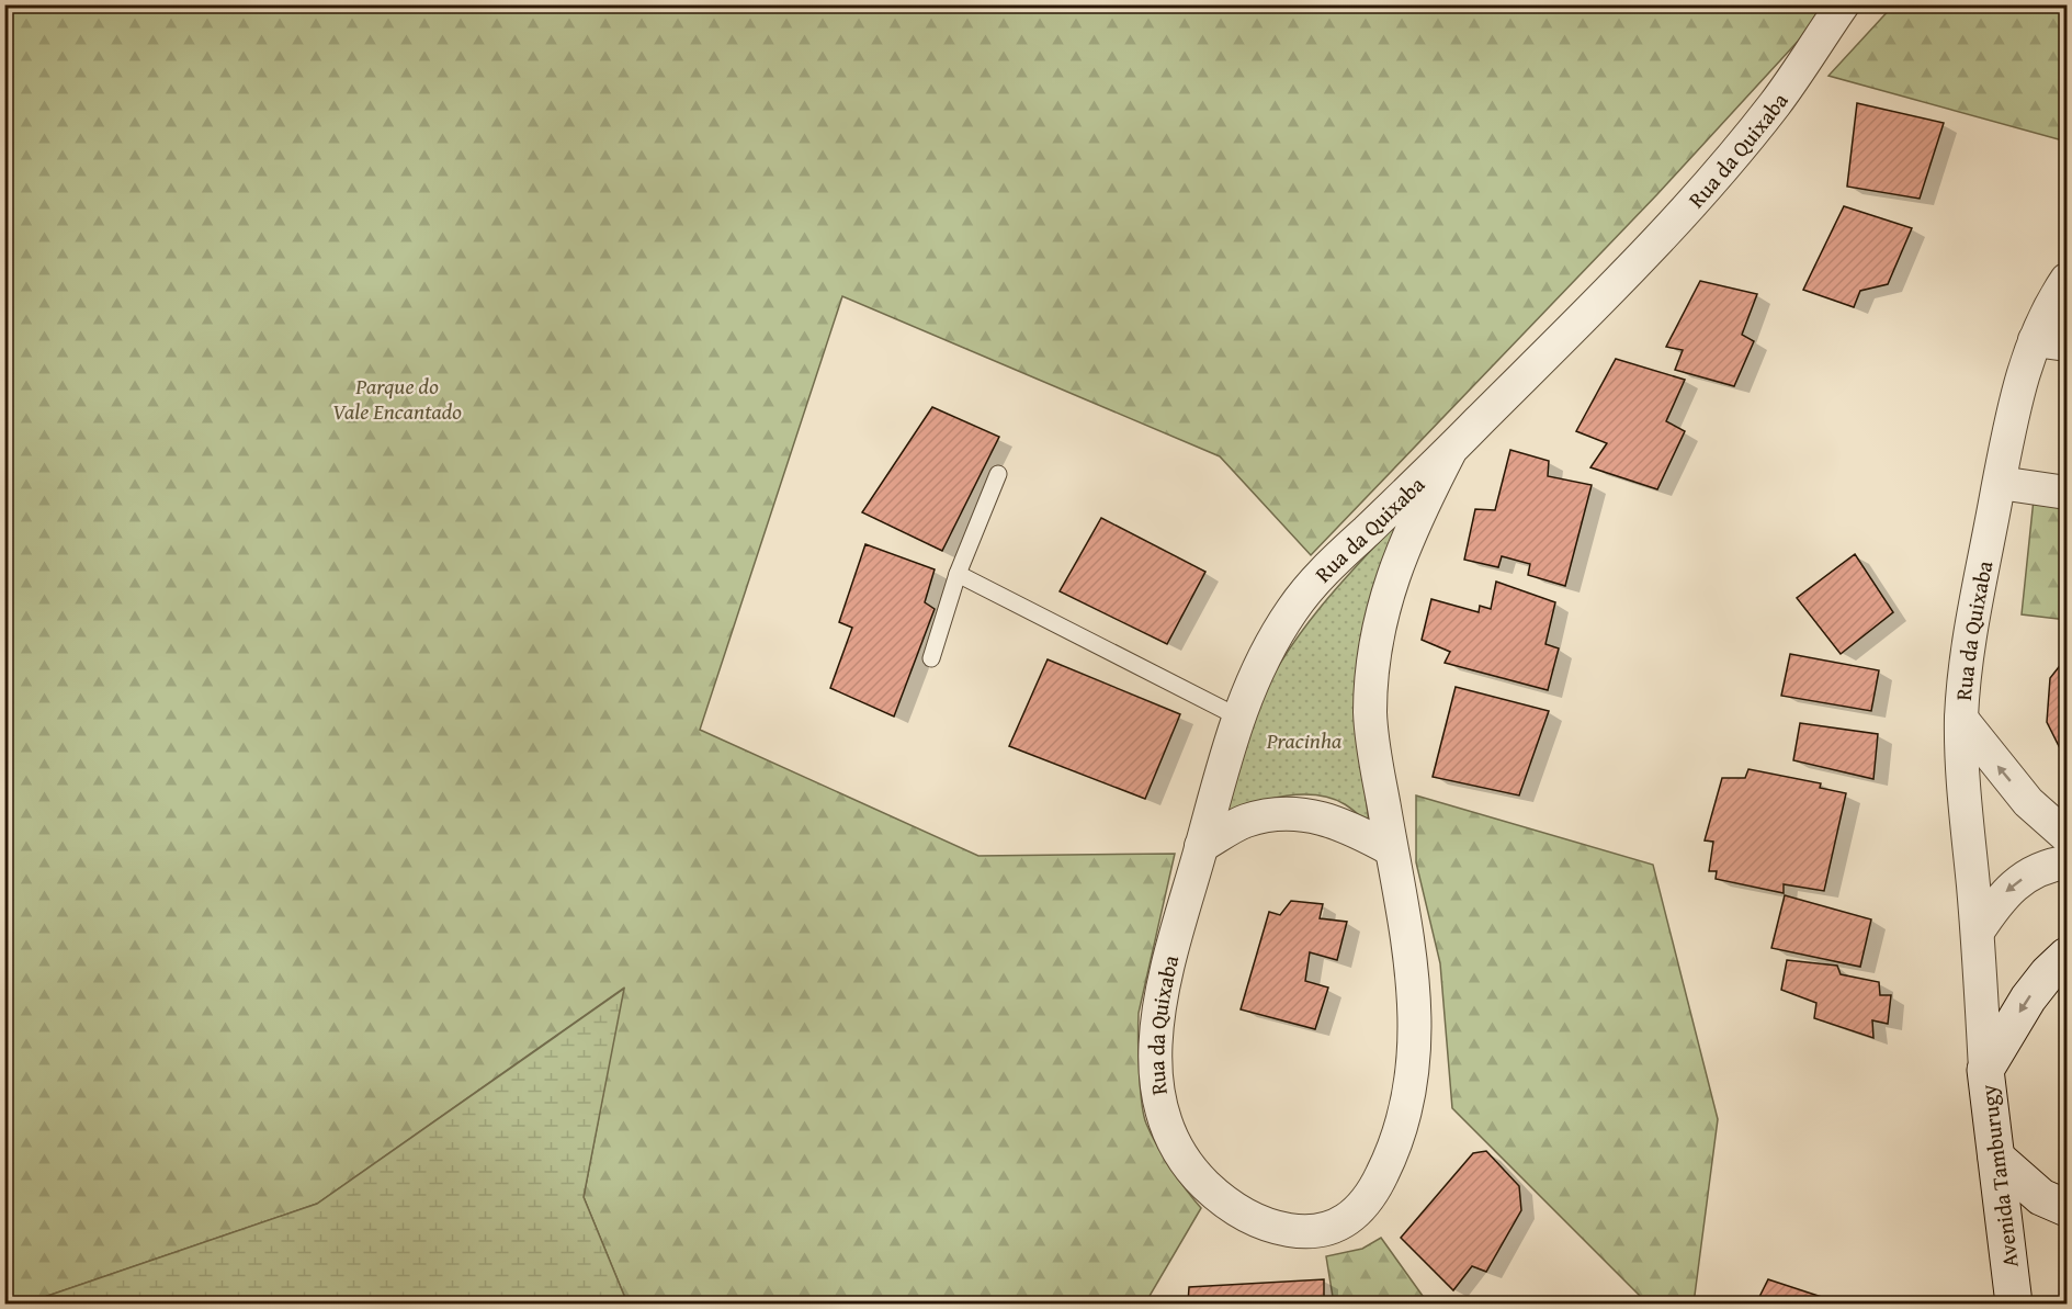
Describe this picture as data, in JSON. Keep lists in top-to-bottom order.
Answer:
{
  "streets": {
    "main road": ["Avenida Tamburugy"],
    "street": ["Rua da Quixaba"]
  },
  "crossings": [
    ["Rua da Quixaba", "Avenida Tamburugy"]
  ],
  "one_way": ["Avenida Tamburugy"],
  "parks": ["Parque do Vale Encantado", "Pracinha"]
}
